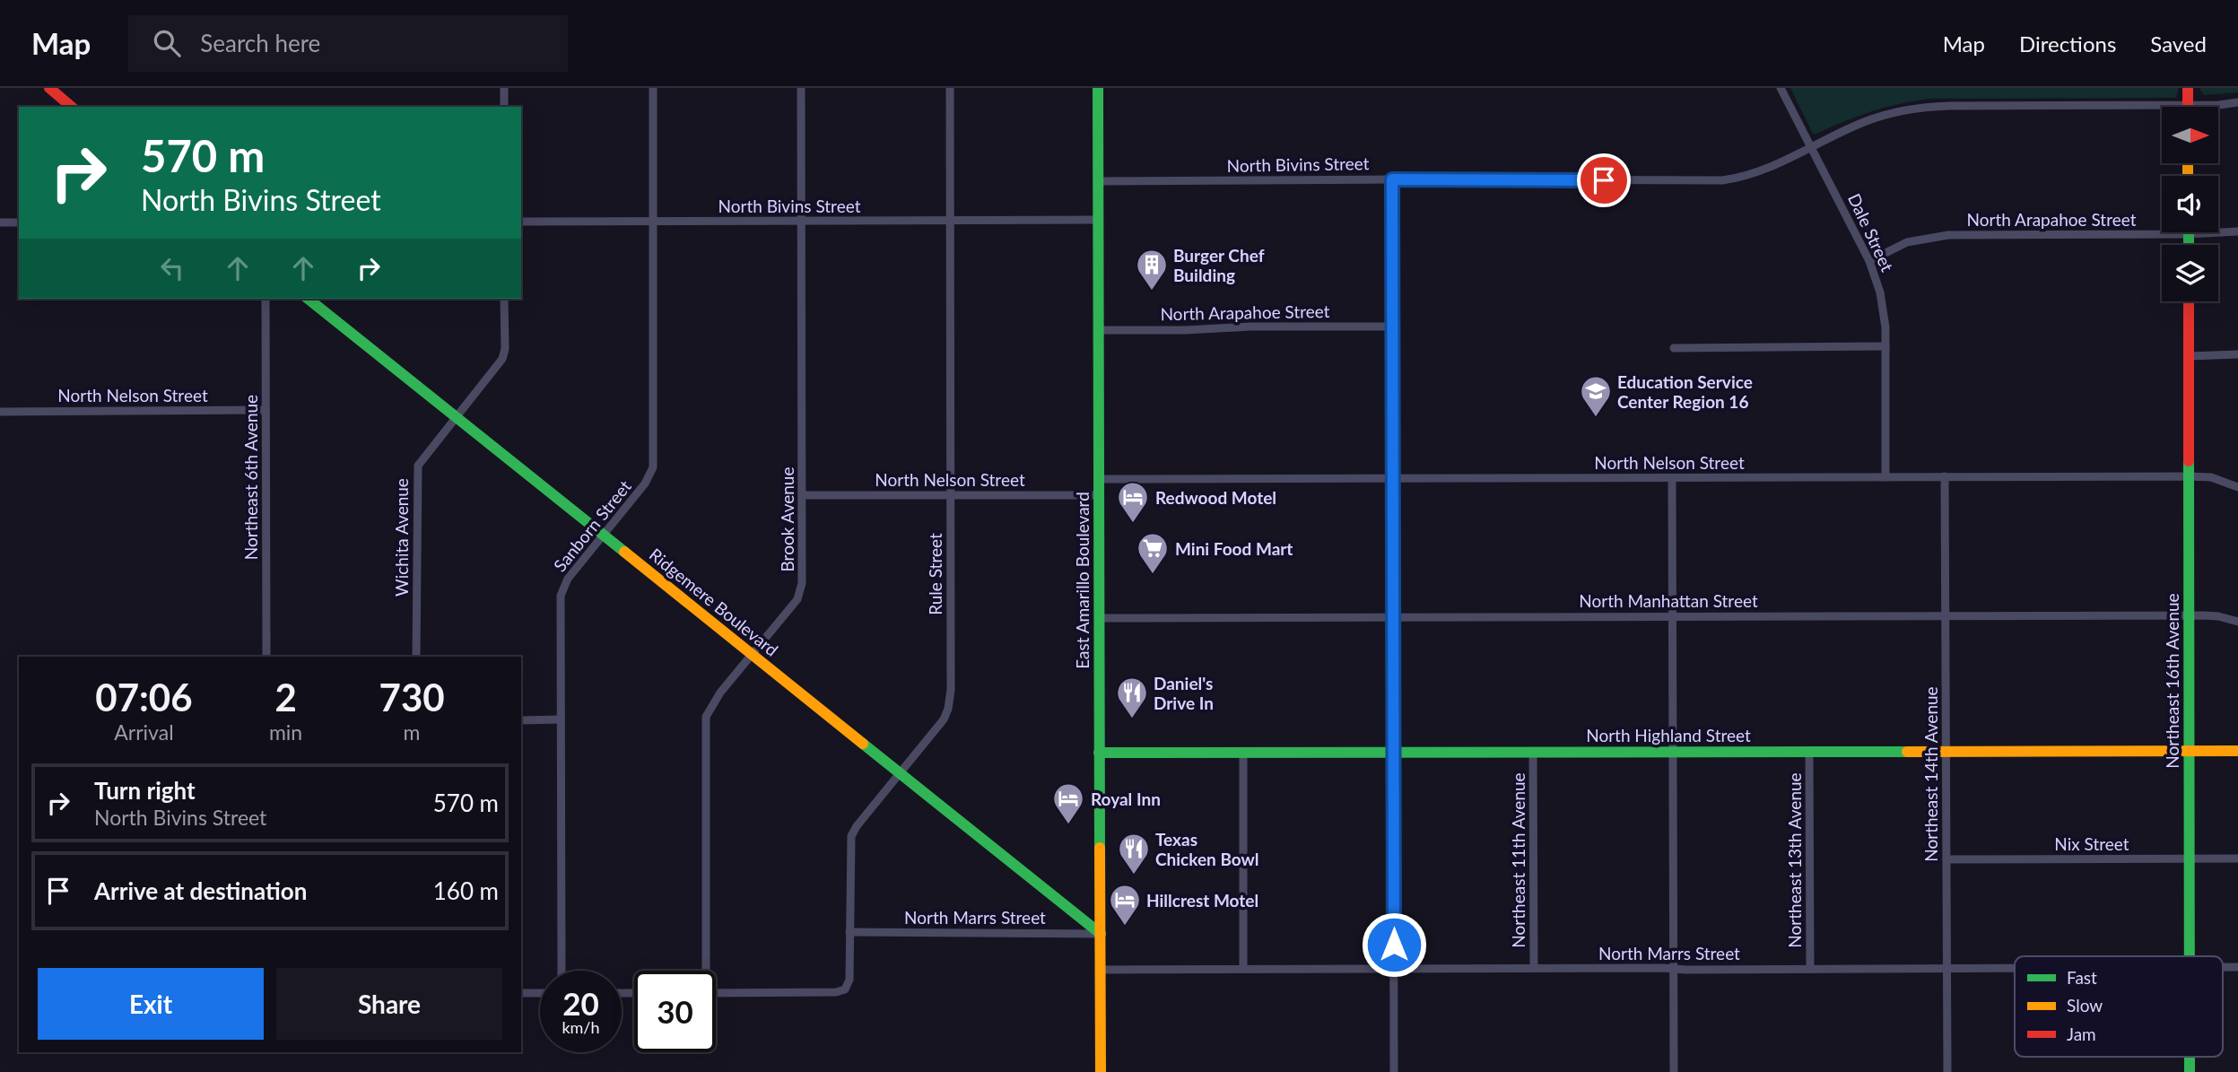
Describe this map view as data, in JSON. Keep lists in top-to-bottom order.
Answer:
{
  "streets": {
    "main road": [
      "East Amarillo Boulevard",
      "Ridgemere Boulevard",
      "Northeast 16th Avenue",
      "North Highland Street"
    ],
    "street": [
      "North Bivins Street",
      "North Arapahoe Street",
      "Dale Street",
      "North Nelson Street",
      "Northeast 6th Avenue",
      "Brook Avenue",
      "Sanborn Street",
      "Wichita Avenue",
      "Rule Street",
      "North Manhattan Street",
      "Northeast 14th Avenue",
      "Nix Street",
      "Northeast 11th Avenue",
      "Northeast 13th Avenue",
      "North Marrs Street"
    ]
  },
  "crossings": [
    ["North Bivins Street", "Dale Street"],
    ["North Bivins Street", "Brook Avenue"],
    ["North Bivins Street", "Sanborn Street"],
    ["North Bivins Street", "Rule Street"],
    ["North Bivins Street", "East Amarillo Boulevard"],
    ["North Arapahoe Street", "Dale Street"],
    ["North Arapahoe Street", "East Amarillo Boulevard"],
    ["Dale Street", "North Nelson Street"],
    ["North Nelson Street", "Northeast 6th Avenue"],
    ["North Nelson Street", "Brook Avenue"],
    ["North Nelson Street", "Rule Street"],
    ["North Nelson Street", "East Amarillo Boulevard"],
    ["North Nelson Street", "Northeast 16th Avenue"],
    ["North Nelson Street", "Northeast 14th Avenue"],
    ["Brook Avenue", "Ridgemere Boulevard"],
    ["Sanborn Street", "Ridgemere Boulevard"],
    ["Wichita Avenue", "Ridgemere Boulevard"],
    ["Rule Street", "Ridgemere Boulevard"],
    ["Rule Street", "North Marrs Street"],
    ["East Amarillo Boulevard", "North Manhattan Street"],
    ["East Amarillo Boulevard", "Ridgemere Boulevard"],
    ["East Amarillo Boulevard", "North Highland Street"],
    ["East Amarillo Boulevard", "North Marrs Street"],
    ["North Manhattan Street", "Northeast 16th Avenue"],
    ["North Manhattan Street", "Northeast 14th Avenue"],
    ["Ridgemere Boulevard", "North Marrs Street"],
    ["Northeast 16th Avenue", "North Highland Street"],
    ["Northeast 16th Avenue", "Nix Street"],
    ["North Highland Street", "Northeast 14th Avenue"],
    ["North Highland Street", "Northeast 11th Avenue"],
    ["North Highland Street", "Northeast 13th Avenue"],
    ["Northeast 14th Avenue", "Nix Street"],
    ["Northeast 14th Avenue", "North Marrs Street"],
    ["Northeast 11th Avenue", "North Marrs Street"],
    ["Northeast 13th Avenue", "North Marrs Street"]
  ],
  "places": {
    "building": ["Burger Chef Building"],
    "school or university": ["Education Service Center Region 16"],
    "hotel": ["Redwood Motel", "Royal Inn", "Hillcrest Motel"],
    "supermarket": ["Mini Food Mart"],
    "restaurant": ["Daniel's Drive In", "Texas Chicken Bowl"]
  },
  "legend": ["Fast", "Slow", "Jam"],
  "north": "right",
  "page": {
    "header": "Map",
    "search": "Search here",
    "nav": ["Map", "Directions", "Saved"],
    "turn": ["570 m", "North Bivins Street"],
    "eta": [
      "07:06",
      "Arrival",
      "2",
      "min",
      "730",
      "m"
    ],
    "list": [
      {
        "name": "Turn right",
        "note": "North Bivins Street",
        "value": "570 m"
      },
      {
        "name": "Arrive at destination",
        "value": "160 m"
      }
    ],
    "buttons": ["Exit", "Share"],
    "speed": "20 km/h",
    "limit": "30"
  }
}
